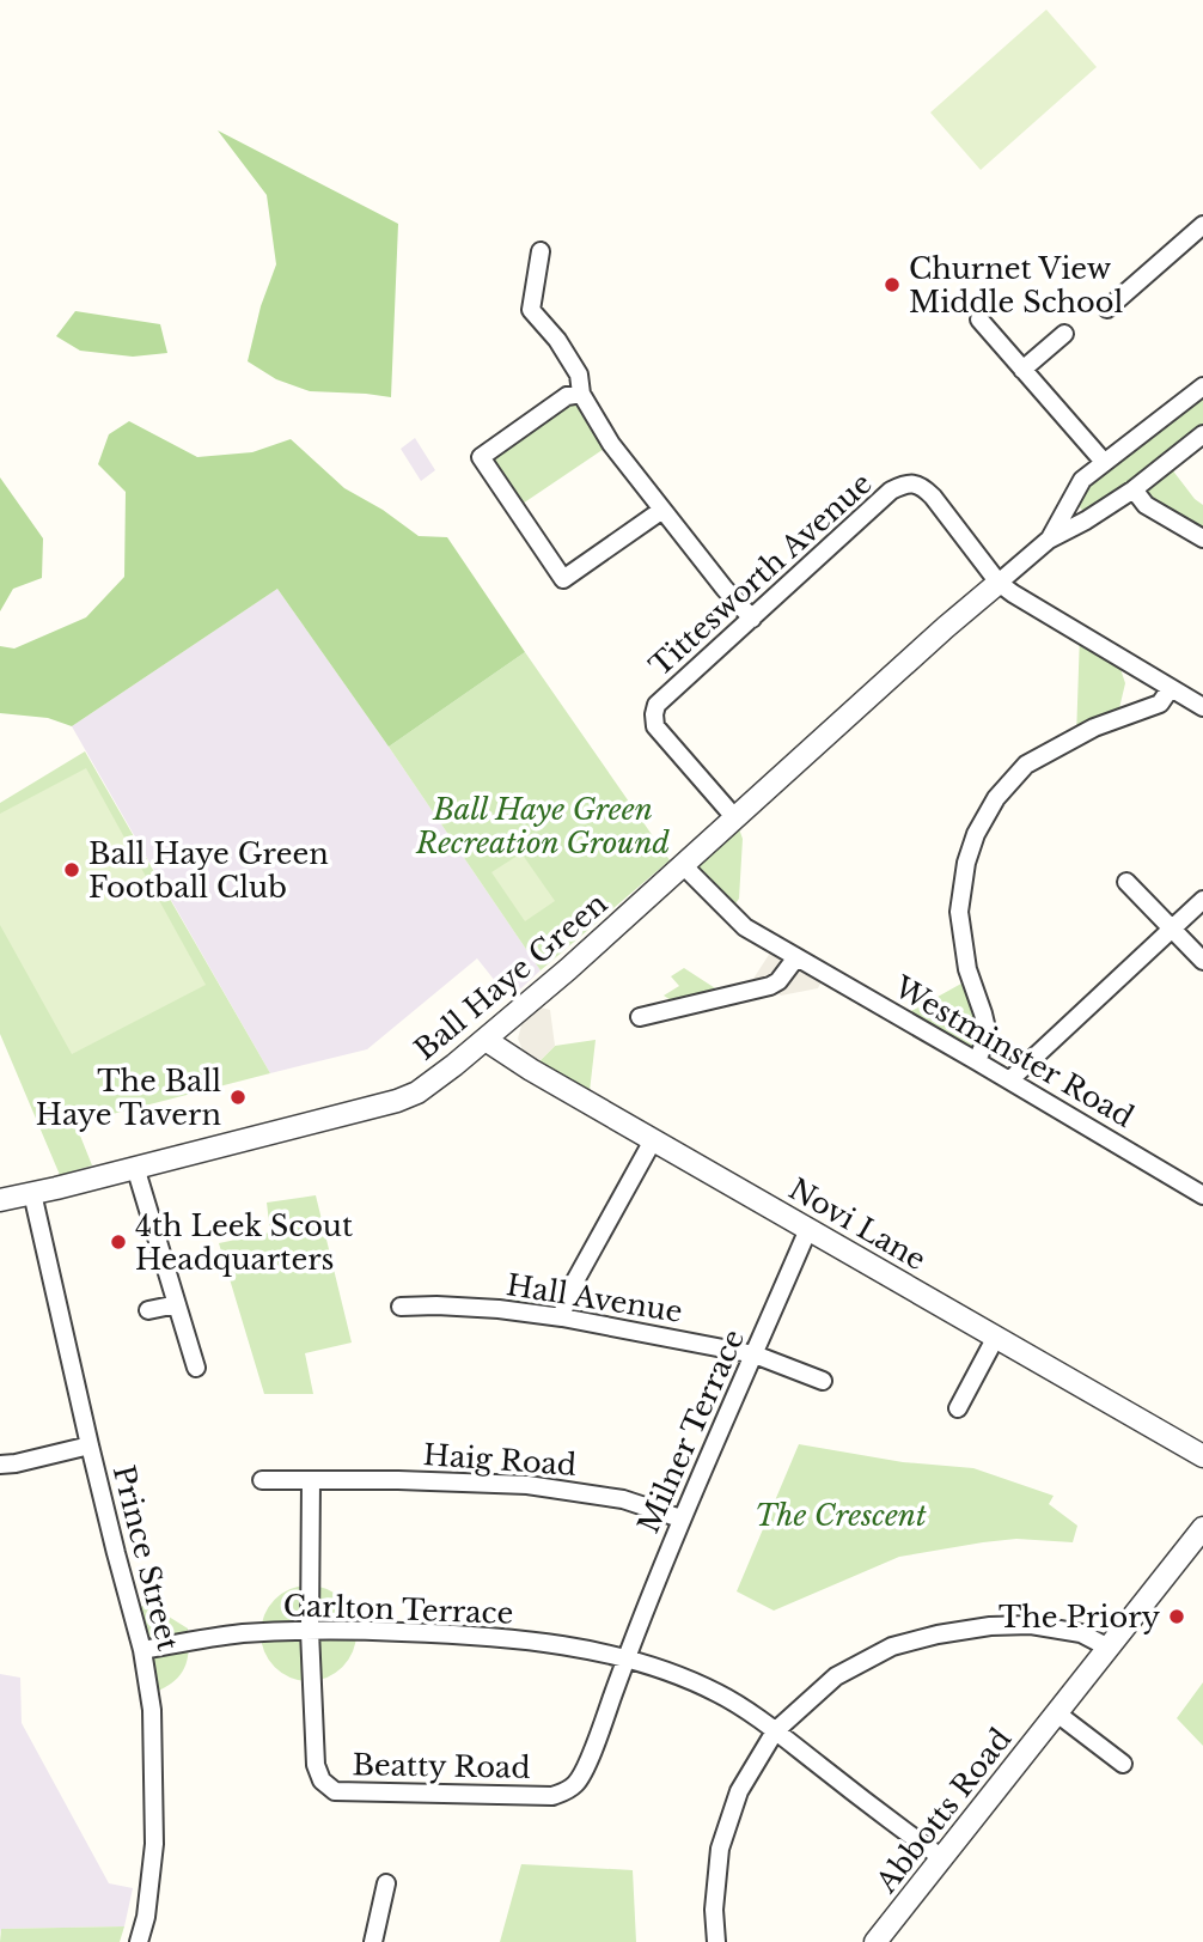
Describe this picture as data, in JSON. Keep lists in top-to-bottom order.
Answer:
{
  "streets": {
    "street": [
      "Tittesworth Avenue",
      "Ball Haye Green",
      "Westminster Road",
      "Novi Lane",
      "Hall Avenue",
      "Milner Terrace",
      "Haig Road",
      "Prince Street",
      "Carlton Terrace",
      "Beatty Road",
      "Abbotts Road"
    ]
  },
  "crossings": [
    ["Tittesworth Avenue", "Ball Haye Green"],
    ["Ball Haye Green", "Westminster Road"],
    ["Ball Haye Green", "Novi Lane"],
    ["Ball Haye Green", "Prince Street"],
    ["Novi Lane", "Milner Terrace"],
    ["Hall Avenue", "Milner Terrace"],
    ["Milner Terrace", "Haig Road"],
    ["Milner Terrace", "Carlton Terrace"],
    ["Milner Terrace", "Beatty Road"],
    ["Prince Street", "Carlton Terrace"],
    ["Carlton Terrace", "Beatty Road"],
    ["Carlton Terrace", "Abbotts Road"]
  ],
  "parks": ["Ball Haye Green Recreation Ground", "The Crescent"],
  "places": [
    "Churnet View Middle School",
    "Ball Haye Green Football Club",
    "The Ball Haye Tavern",
    "4th Leek Scout Headquarters",
    "The Priory"
  ]
}
